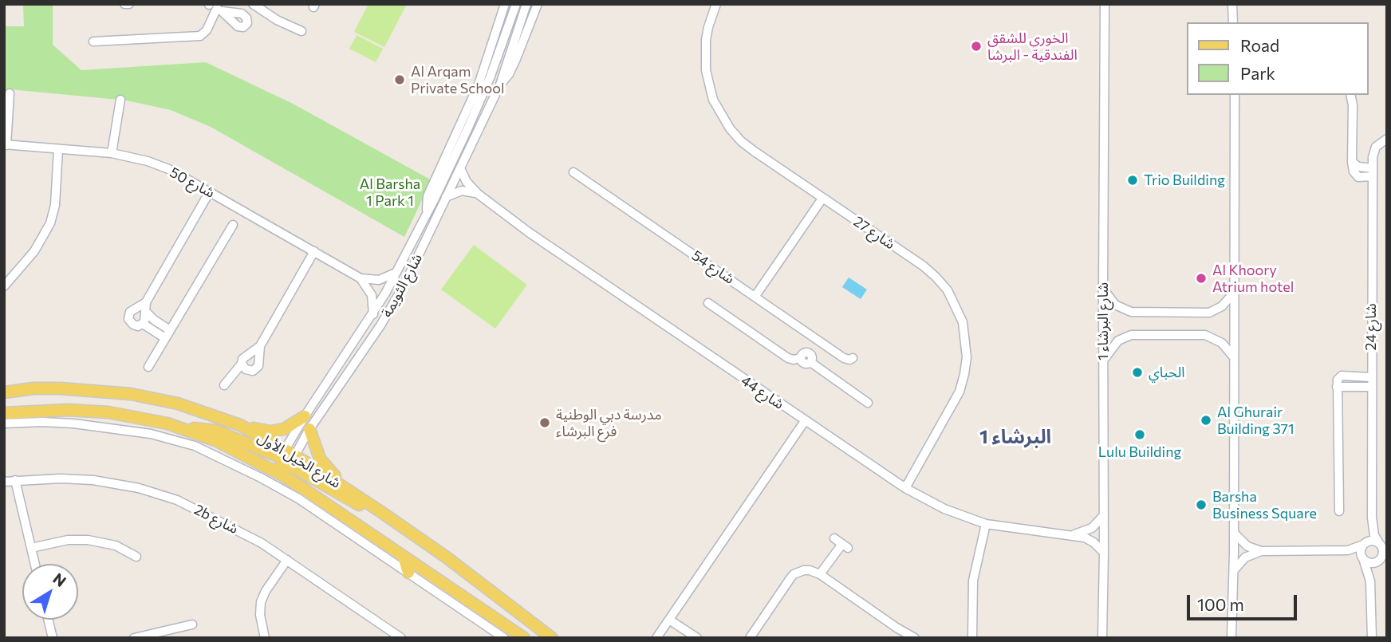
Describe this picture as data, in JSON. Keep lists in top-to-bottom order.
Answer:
{
  "streets": {
    "main road": ["شارع الخيل الأول"],
    "street": [
      "شارع 50",
      "شارع 27",
      "شارع 54",
      "شارع الثويمة",
      "شارع البرشاء 1",
      "شارع 24",
      "شارع 44",
      "2b شارع"
    ]
  },
  "crossings": [
    ["شارع 27", "شارع 44"],
    ["شارع الثويمة", "شارع 44"],
    ["شارع الثويمة", "شارع الخيل الأول"],
    ["شارع البرشاء 1", "شارع 44"]
  ],
  "districts": ["البرشاء 1"],
  "parks": ["Al Barsha 1 Park 1"],
  "places": [
    "الخوري للشقق الفندقية - البرشا",
    "Al Arqam Private School",
    "Trio Building",
    "Al Khoory Atrium hotel",
    "الحباي",
    "Al Ghurair Building 371",
    "مدرسة دبي الوطنية فرع البرشاء",
    "Lulu Building",
    "Barsha Business Square"
  ],
  "legend": ["Road", "Park"],
  "scale_bar": "100 m",
  "north": "top right"
}
